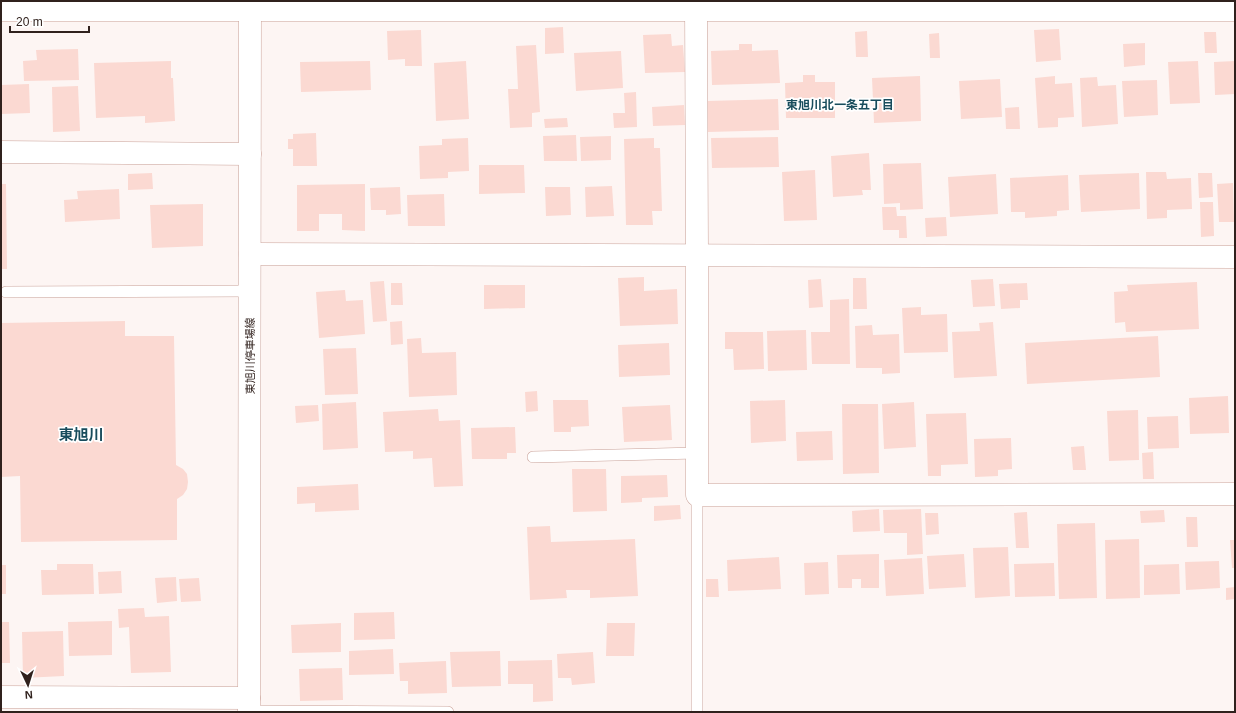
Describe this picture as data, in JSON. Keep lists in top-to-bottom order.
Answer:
{
  "streets": {
    "street": ["東旭川停車場線"]
  },
  "districts": ["東旭川北一条五丁目", "東旭川"],
  "scale_bar": "20 m",
  "north": "bottom"
}
